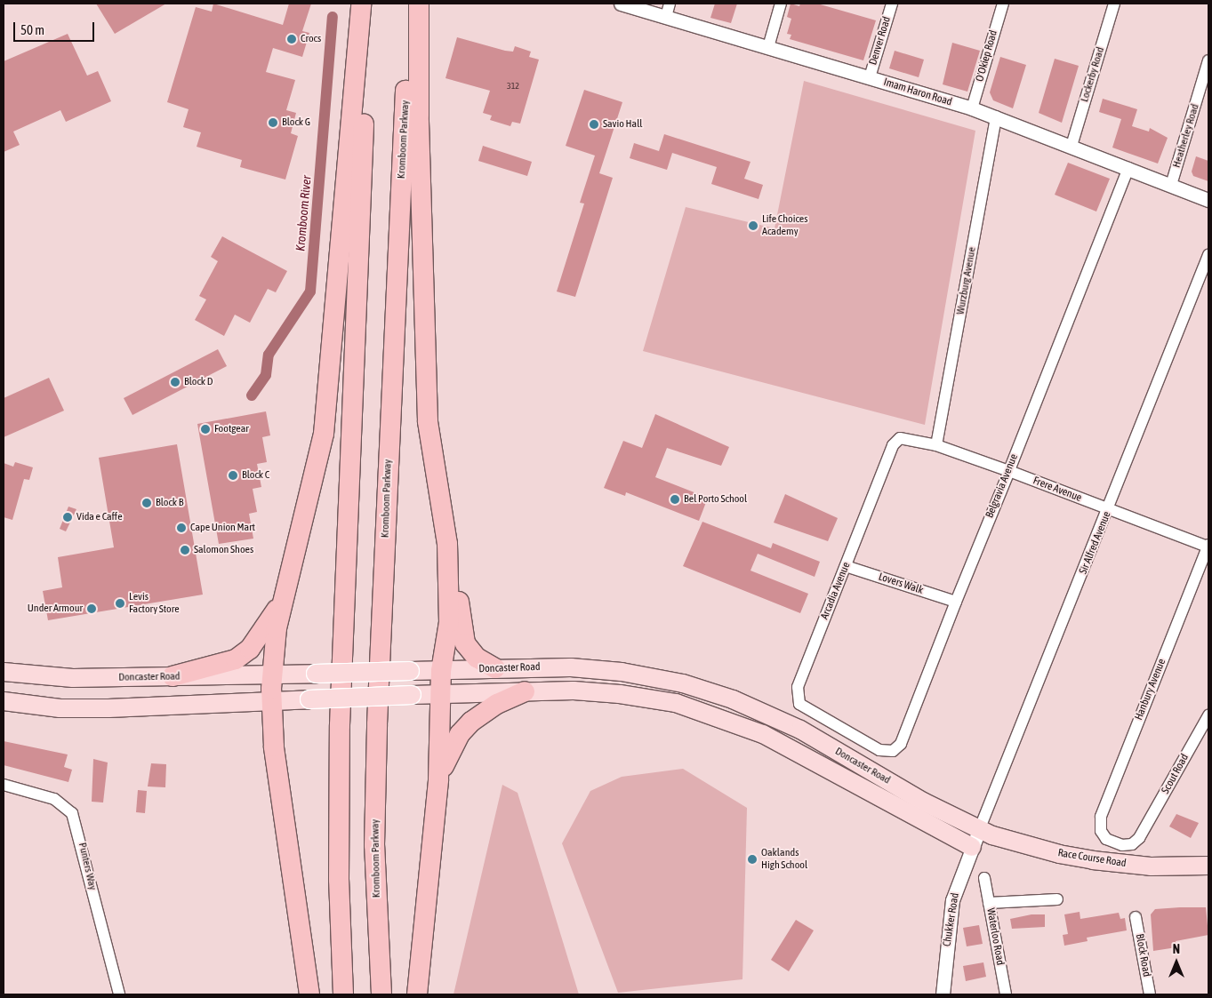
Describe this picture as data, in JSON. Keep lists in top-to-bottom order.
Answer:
{
  "streets": {
    "highway": ["Kromboom Parkway"],
    "main road": ["Doncaster Road", "Race Course Road"],
    "street": [
      "Denver Road",
      "O'Okiep Road",
      "Lockerby Road",
      "Imam Haron Road",
      "Heatherley Road",
      "Wurzburg Avenue",
      "Belgravia Avenue",
      "Frere Avenue",
      "Sir Alfred Avenue",
      "Lovers Walk",
      "Arcadia Avenue",
      "Hanbury Avenue",
      "Scout Road",
      "Punters Way",
      "Chukker Road",
      "Waterloo Road",
      "Block Road"
    ]
  },
  "crossings": [
    ["Denver Road", "Imam Haron Road"],
    ["O'Okiep Road", "Imam Haron Road"],
    ["Lockerby Road", "Imam Haron Road"],
    ["Imam Haron Road", "Heatherley Road"],
    ["Imam Haron Road", "Wurzburg Avenue"],
    ["Imam Haron Road", "Belgravia Avenue"],
    ["Wurzburg Avenue", "Frere Avenue"],
    ["Belgravia Avenue", "Frere Avenue"],
    ["Belgravia Avenue", "Lovers Walk"],
    ["Belgravia Avenue", "Arcadia Avenue"],
    ["Frere Avenue", "Sir Alfred Avenue"],
    ["Frere Avenue", "Arcadia Avenue"],
    ["Frere Avenue", "Hanbury Avenue"],
    ["Sir Alfred Avenue", "Doncaster Road"],
    ["Sir Alfred Avenue", "Race Course Road"],
    ["Sir Alfred Avenue", "Chukker Road"],
    ["Lovers Walk", "Arcadia Avenue"],
    ["Doncaster Road", "Race Course Road"],
    ["Doncaster Road", "Chukker Road"],
    ["Hanbury Avenue", "Scout Road"],
    ["Race Course Road", "Chukker Road"]
  ],
  "water": ["Kromboom River"],
  "places": [
    "Crocs",
    "Block G",
    "Savio Hall",
    "Life Choices Academy",
    "Block D",
    "Footgear",
    "Block C",
    "Bel Porto School",
    "Block B",
    "Vida e Caffe",
    "Cape Union Mart",
    "Salomon Shoes",
    "Levis Factory Store",
    "Under Armour",
    "Oaklands High School"
  ],
  "house_numbers": ["312"],
  "scale_bar": "50 m",
  "north": "top"
}
